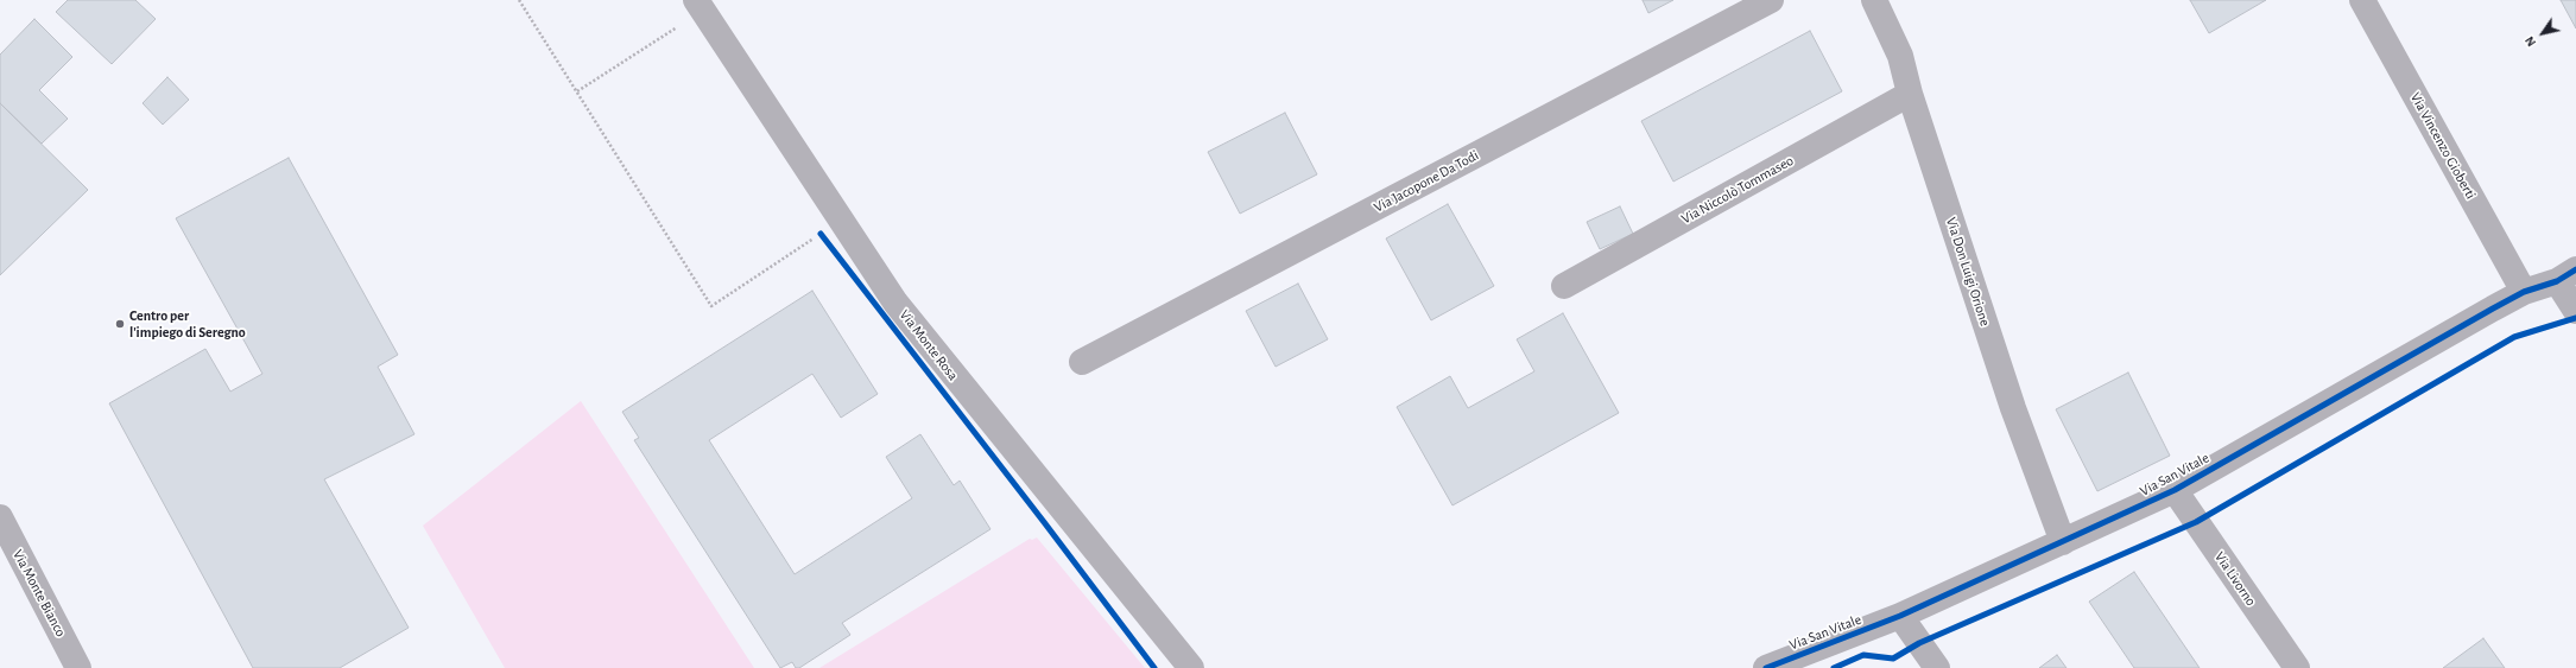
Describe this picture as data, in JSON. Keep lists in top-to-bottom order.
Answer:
{
  "streets": {
    "street": [
      "Via Vincenzo Gioberti",
      "Via Jacopone Da Todi",
      "Via Niccolò Tommaseo",
      "Via Don Luigi Orione",
      "Via Monte Rosa",
      "Via San Vitale",
      "Via Livorno",
      "Via Monte Bianco"
    ]
  },
  "crossings": [
    ["Via Vincenzo Gioberti", "Via San Vitale"],
    ["Via Niccolò Tommaseo", "Via Don Luigi Orione"],
    ["Via Don Luigi Orione", "Via San Vitale"],
    ["Via San Vitale", "Via Livorno"]
  ],
  "places": ["Centro per l'impiego di Seregno"],
  "north": "bottom left"
}
